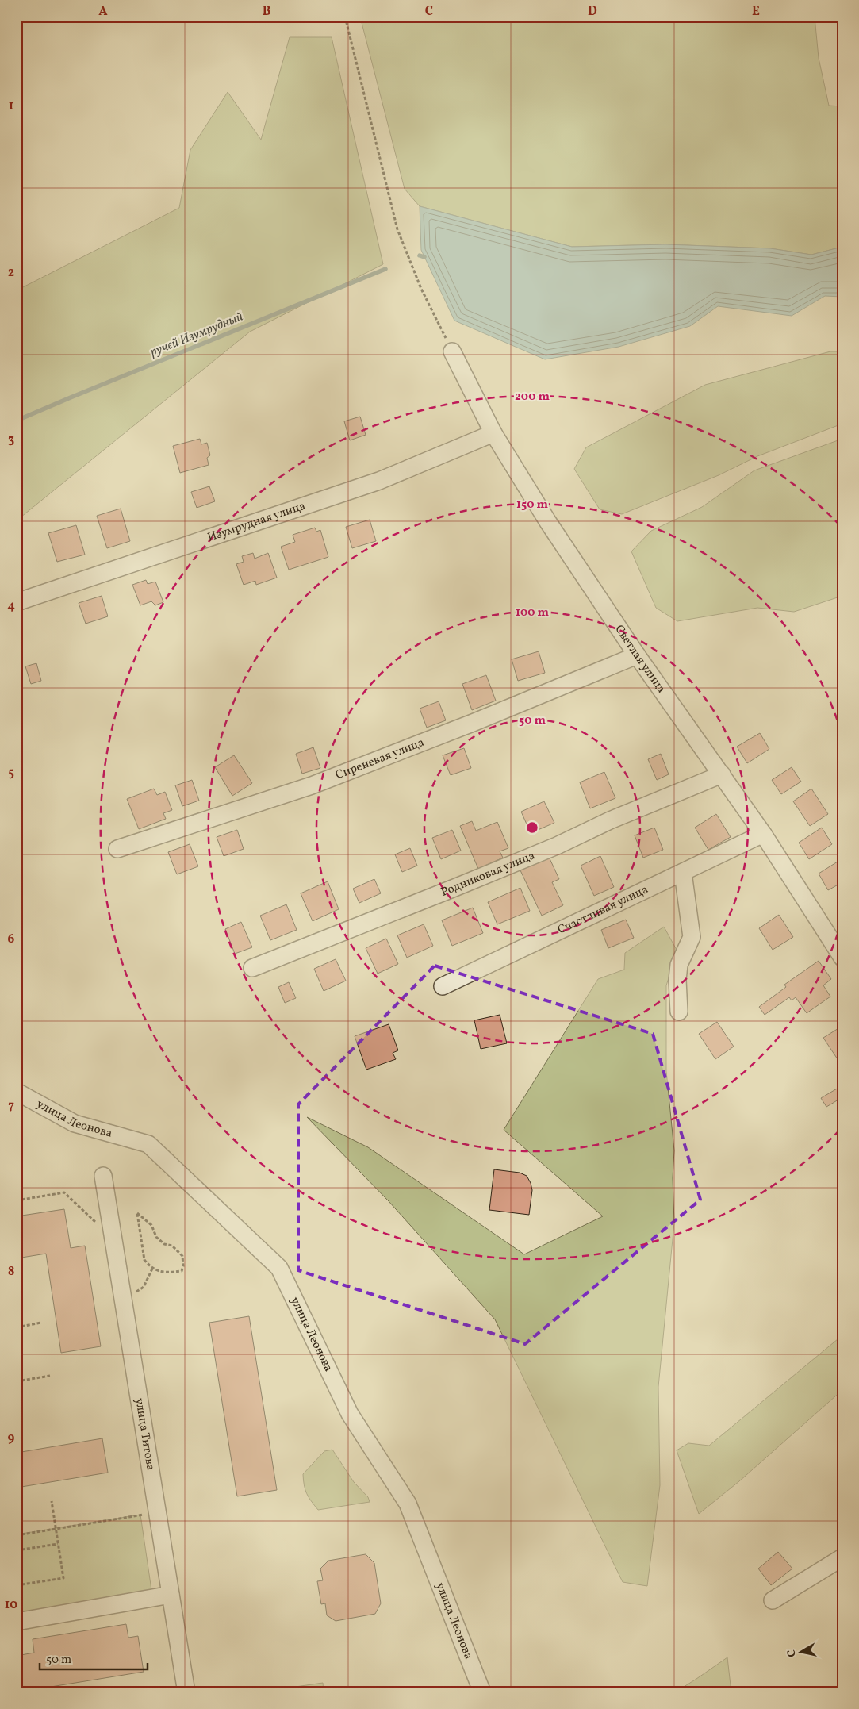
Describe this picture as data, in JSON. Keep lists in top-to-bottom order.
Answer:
{
  "streets": {
    "street": [
      "Изумрудная улица",
      "Светлая улица",
      "Сиреневая улица",
      "Родниковая улица",
      "Счастливая улица",
      "улица Леонова",
      "улица Титова"
    ]
  },
  "crossings": [
    ["Изумрудная улица", "Светлая улица"],
    ["Светлая улица", "Сиреневая улица"],
    ["Светлая улица", "Родниковая улица"],
    ["Светлая улица", "Счастливая улица"]
  ],
  "water": ["ручей Изумрудный"],
  "scale_bar": "50 m",
  "north": "left",
  "grid": {
    "columns": [
      "A",
      "B",
      "C",
      "D",
      "E"
    ],
    "rows": [
      "1",
      "2",
      "3",
      "4",
      "5",
      "6",
      "7",
      "8",
      "9",
      "10"
    ]
  },
  "rings": [
    "200 m",
    "150 m",
    "100 m",
    "50 m"
  ]
}
